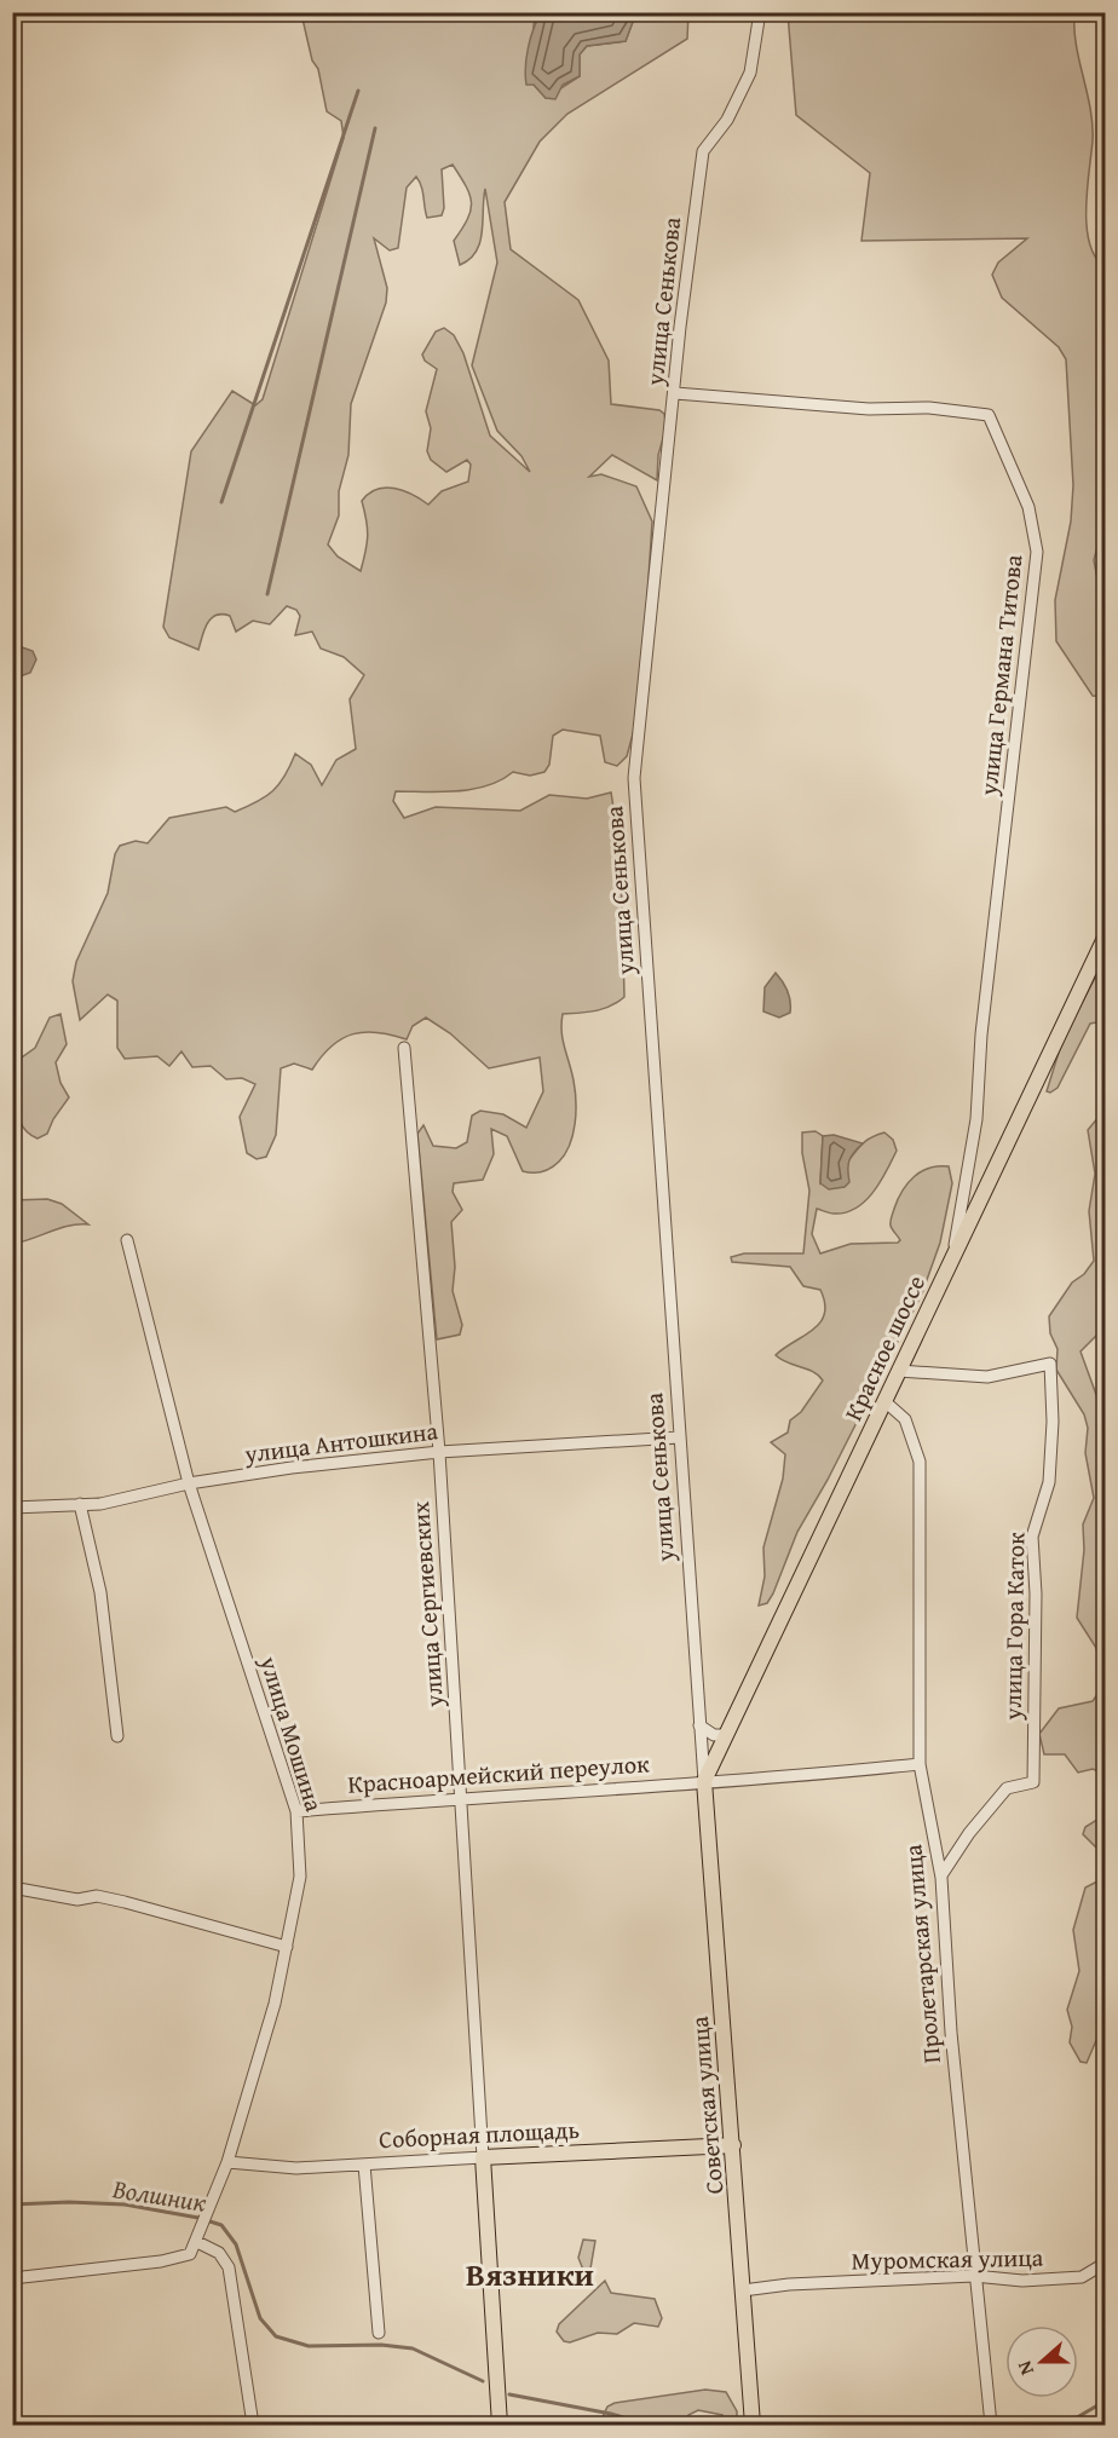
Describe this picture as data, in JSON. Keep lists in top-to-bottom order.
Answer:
{
  "streets": {
    "main road": ["Красное шоссе", "Советская улица", "Соборная площадь"],
    "street": [
      "улица Сенькова",
      "улица Германа Титова",
      "улица Антошкина",
      "улица Сергиевских",
      "улица Гора Каток",
      "улица Мошина",
      "Красноармейский переулок",
      "Пролетарская улица",
      "Муромская улица"
    ]
  },
  "crossings": [
    ["улица Сенькова", "улица Германа Титова"],
    ["улица Сенькова", "Красное шоссе"],
    ["улица Сенькова", "улица Антошкина"],
    ["улица Сенькова", "Красноармейский переулок"],
    ["улица Сенькова", "Советская улица"],
    ["улица Германа Титова", "Красное шоссе"],
    ["Красное шоссе", "улица Гора Каток"],
    ["Красное шоссе", "Красноармейский переулок"],
    ["Красное шоссе", "Пролетарская улица"],
    ["Красное шоссе", "Советская улица"],
    ["улица Антошкина", "улица Сергиевских"],
    ["улица Антошкина", "улица Мошина"],
    ["улица Сергиевских", "Красноармейский переулок"],
    ["улица Сергиевских", "Соборная площадь"],
    ["улица Гора Каток", "Пролетарская улица"],
    ["улица Мошина", "Красноармейский переулок"],
    ["улица Мошина", "Соборная площадь"],
    ["Красноармейский переулок", "Пролетарская улица"],
    ["Красноармейский переулок", "Советская улица"],
    ["Пролетарская улица", "Муромская улица"],
    ["Советская улица", "Соборная площадь"],
    ["Советская улица", "Муромская улица"]
  ],
  "districts": ["Вязники"],
  "water": ["Волшник"],
  "north": "left"
}
